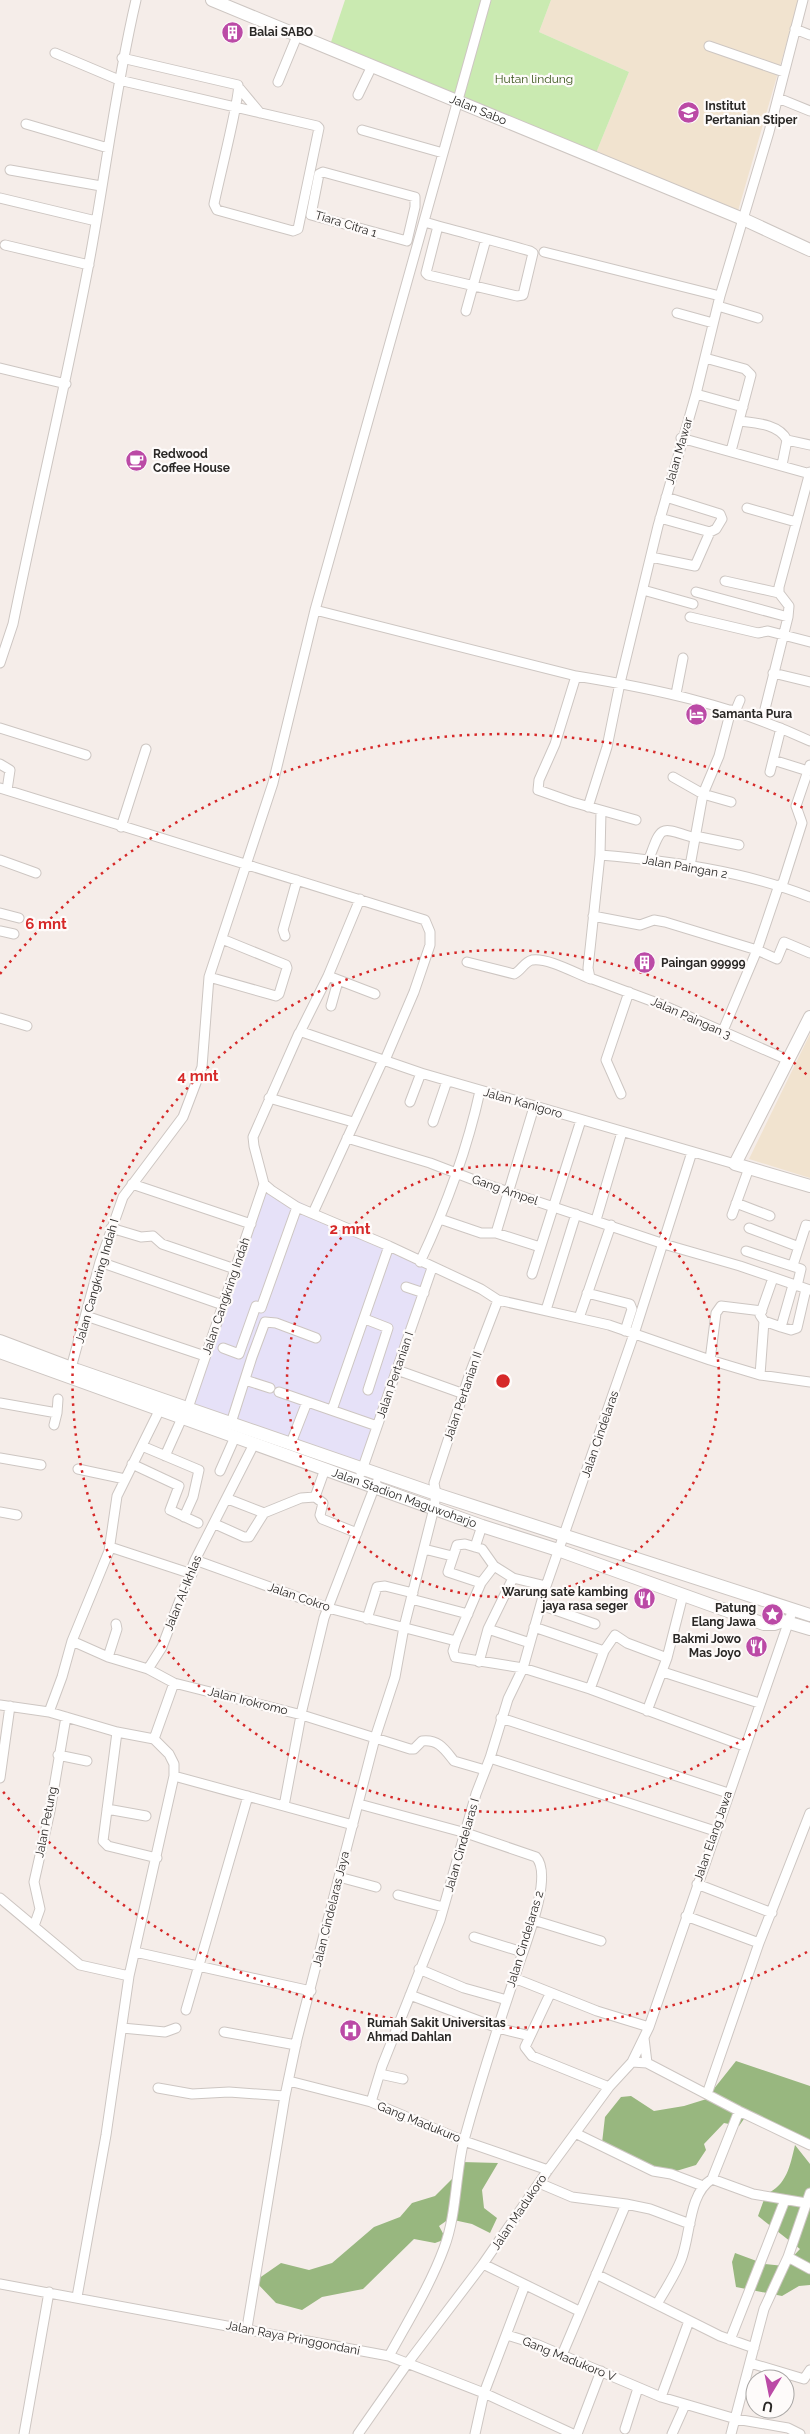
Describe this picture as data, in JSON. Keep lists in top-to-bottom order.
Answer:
{
  "streets": {
    "main road": ["Jalan Sabo", "Jalan Kanigoro", "Jalan Stadion Maguwoharjo"],
    "street": [
      "Tiara Citra 1",
      "Jalan Mawar",
      "Jalan Paingan 2",
      "Jalan Paingan 3",
      "Gang Ampel",
      "Jalan Cangkring Indah I",
      "Jalan Cangkring Indah",
      "Jalan Pertanian I",
      "Jalan Pertanian II",
      "Jalan Cindelaras",
      "Jalan Al-Ikhlas",
      "Jalan Cokro",
      "Jalan Irokromo",
      "Jalan Petung",
      "Jalan Elang Jawa",
      "Jalan Cindelaras I",
      "Jalan Cindelaras Jaya",
      "Jalan Cindelaras 2",
      "Gang Madukuro",
      "Jalan Madukoro",
      "Jalan Raya Pringgondani",
      "Gang Madukoro V"
    ]
  },
  "crossings": [
    ["Jalan Sabo", "Jalan Mawar"],
    ["Jalan Sabo", "Jalan Cangkring Indah I"],
    ["Jalan Kanigoro", "Jalan Cindelaras"],
    ["Gang Ampel", "Jalan Cindelaras"],
    ["Jalan Cangkring Indah I", "Jalan Stadion Maguwoharjo"],
    ["Jalan Cangkring Indah", "Jalan Stadion Maguwoharjo"],
    ["Jalan Pertanian I", "Jalan Stadion Maguwoharjo"],
    ["Jalan Pertanian II", "Jalan Stadion Maguwoharjo"],
    ["Jalan Pertanian II", "Jalan Cindelaras Jaya"],
    ["Jalan Cindelaras", "Jalan Stadion Maguwoharjo"],
    ["Jalan Cindelaras", "Jalan Cindelaras I"],
    ["Jalan Stadion Maguwoharjo", "Jalan Al-Ikhlas"],
    ["Jalan Stadion Maguwoharjo", "Jalan Irokromo"],
    ["Jalan Stadion Maguwoharjo", "Jalan Elang Jawa"],
    ["Jalan Stadion Maguwoharjo", "Jalan Cindelaras I"],
    ["Jalan Stadion Maguwoharjo", "Jalan Cindelaras Jaya"],
    ["Jalan Al-Ikhlas", "Jalan Cokro"],
    ["Jalan Al-Ikhlas", "Jalan Irokromo"],
    ["Jalan Cokro", "Jalan Irokromo"],
    ["Jalan Cokro", "Jalan Cindelaras Jaya"],
    ["Jalan Elang Jawa", "Jalan Madukoro"],
    ["Jalan Cindelaras I", "Jalan Cindelaras 2"],
    ["Jalan Cindelaras I", "Gang Madukuro"],
    ["Jalan Cindelaras Jaya", "Jalan Cindelaras 2"],
    ["Jalan Cindelaras Jaya", "Gang Madukuro"],
    ["Jalan Cindelaras Jaya", "Jalan Raya Pringgondani"],
    ["Jalan Cindelaras 2", "Gang Madukuro"],
    ["Jalan Cindelaras 2", "Jalan Raya Pringgondani"],
    ["Gang Madukuro", "Jalan Madukoro"],
    ["Jalan Madukoro", "Jalan Raya Pringgondani"],
    ["Jalan Raya Pringgondani", "Gang Madukoro V"]
  ],
  "parks": ["Hutan lindung"],
  "places": {
    "building": ["Balai SABO", "Paingan 99999"],
    "school or university": ["Institut Pertanian Stiper"],
    "cafe": ["Redwood Coffee House"],
    "hotel": ["Samanta Pura"],
    "restaurant": ["Warung sate kambing jaya rasa seger", "Bakmi Jowo Mas Joyo"],
    "place": ["Patung Elang Jawa"],
    "hospital": ["Rumah Sakit Universitas Ahmad Dahlan"]
  },
  "north": "bottom",
  "rings": ["6 mnt", "4 mnt", "2 mnt"]
}
